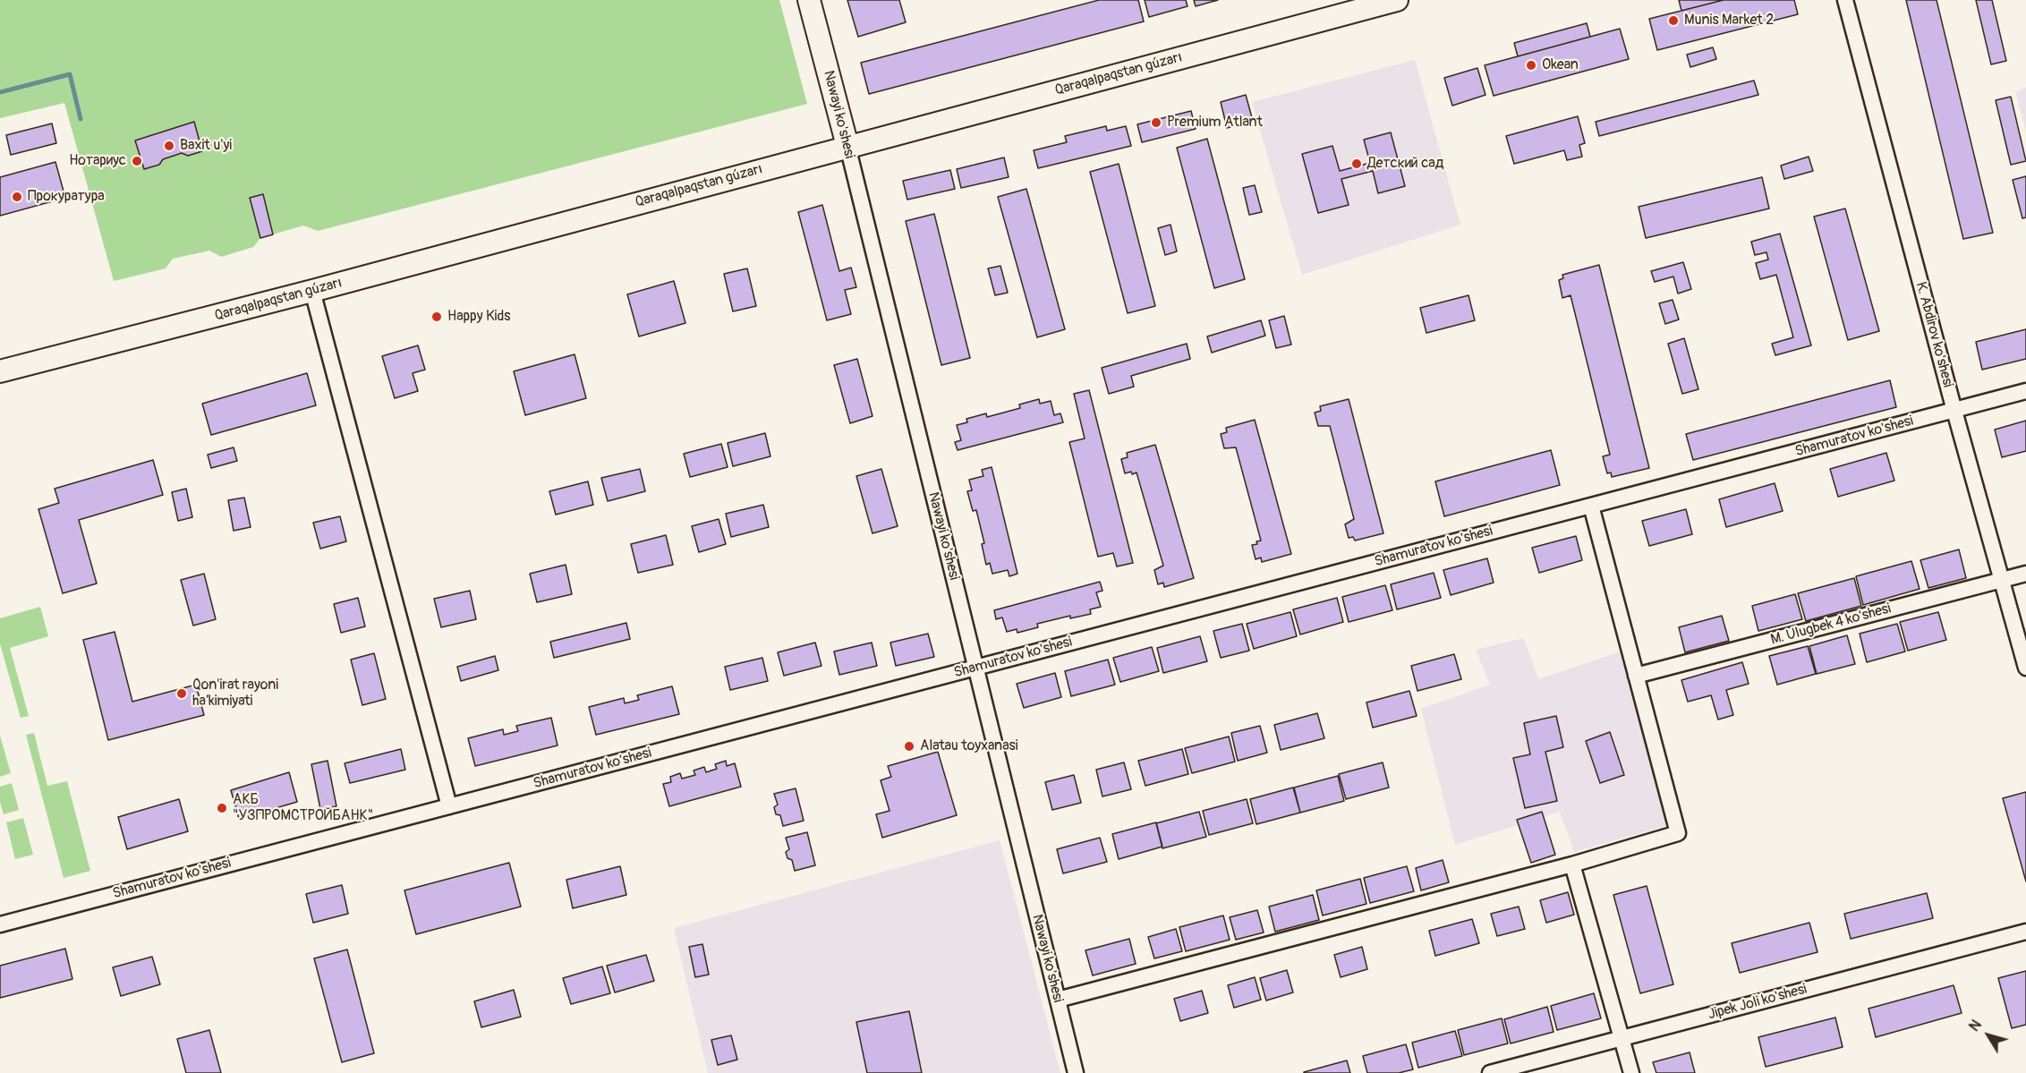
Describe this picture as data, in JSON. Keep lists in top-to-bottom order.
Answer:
{
  "streets": {
    "street": [
      "Qaraqalpaqstan gúzarı",
      "Nawayi ko'shesi",
      "K. Abdirov ko'shesi",
      "Shamuratov ko'shesi",
      "M. Ulugbek 4 ko'shesi",
      "Jipek Joli ko'shesi"
    ]
  },
  "crossings": [
    ["Qaraqalpaqstan gúzarı", "Nawayi ko'shesi"],
    ["Nawayi ko'shesi", "Shamuratov ko'shesi"],
    ["K. Abdirov ko'shesi", "Shamuratov ko'shesi"],
    ["K. Abdirov ko'shesi", "M. Ulugbek 4 ko'shesi"]
  ],
  "places": [
    "Munis Market 2",
    "Okean",
    "Premium Atlant",
    "Baxit u'yi",
    "Нотариус",
    "Детский сад",
    "Прокуратура",
    "Happy Kids",
    "Qon'irat rayoni ha'kimiyati",
    "Alatau toyxanasi",
    "АКБ \"УЗПРОМСТРОЙБАНК\""
  ],
  "north": "top left"
}
